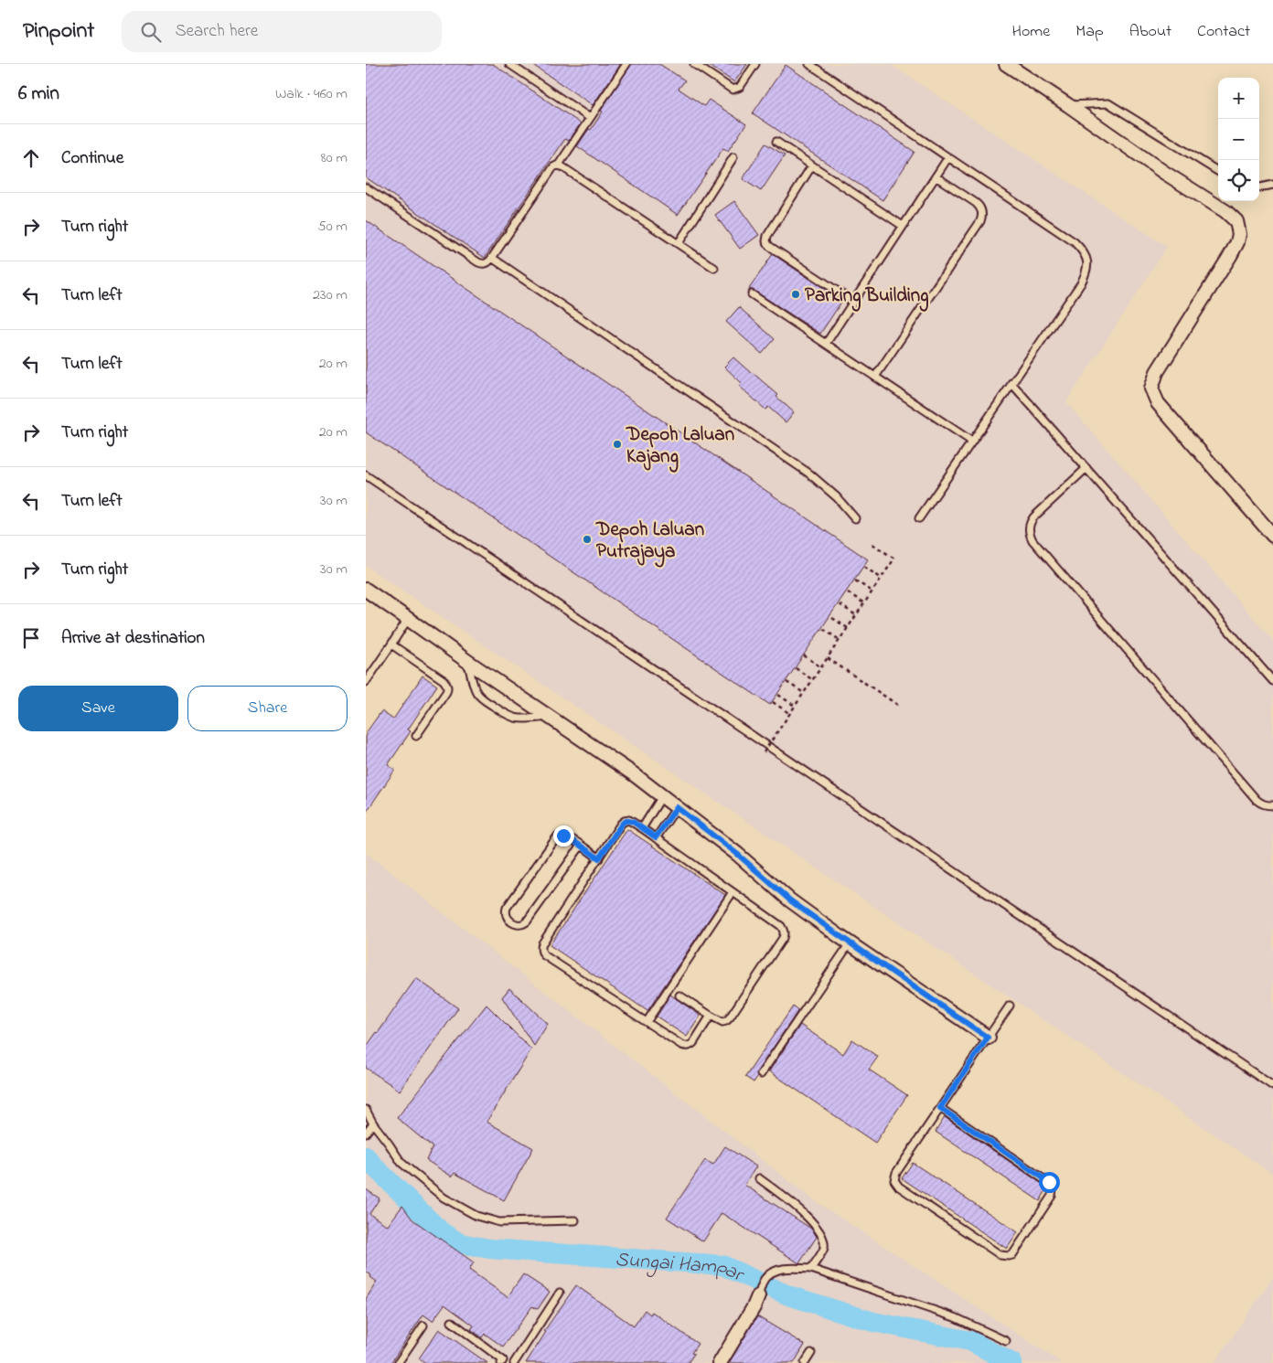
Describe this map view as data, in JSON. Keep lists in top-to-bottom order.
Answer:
{
  "water": ["Sungai Hampar"],
  "places": ["Parking Building", "Depoh Laluan Kajang", "Depoh Laluan Putrajaya"],
  "page": {
    "header": "Pinpoint",
    "search": "Search here",
    "nav": [
      "Home",
      "Map",
      "About",
      "Contact"
    ],
    "heading": ["6 min", "Walk · 460 m"],
    "map_buttons": ["+", "−"],
    "list": [
      ["Continue", "80 m"],
      ["Turn right", "50 m"],
      ["Turn left", "230 m"],
      ["Turn left", "20 m"],
      ["Turn right", "20 m"],
      ["Turn left", "30 m"],
      ["Turn right", "30 m"],
      "Arrive at destination"
    ],
    "buttons": ["Save", "Share"]
  }
}
